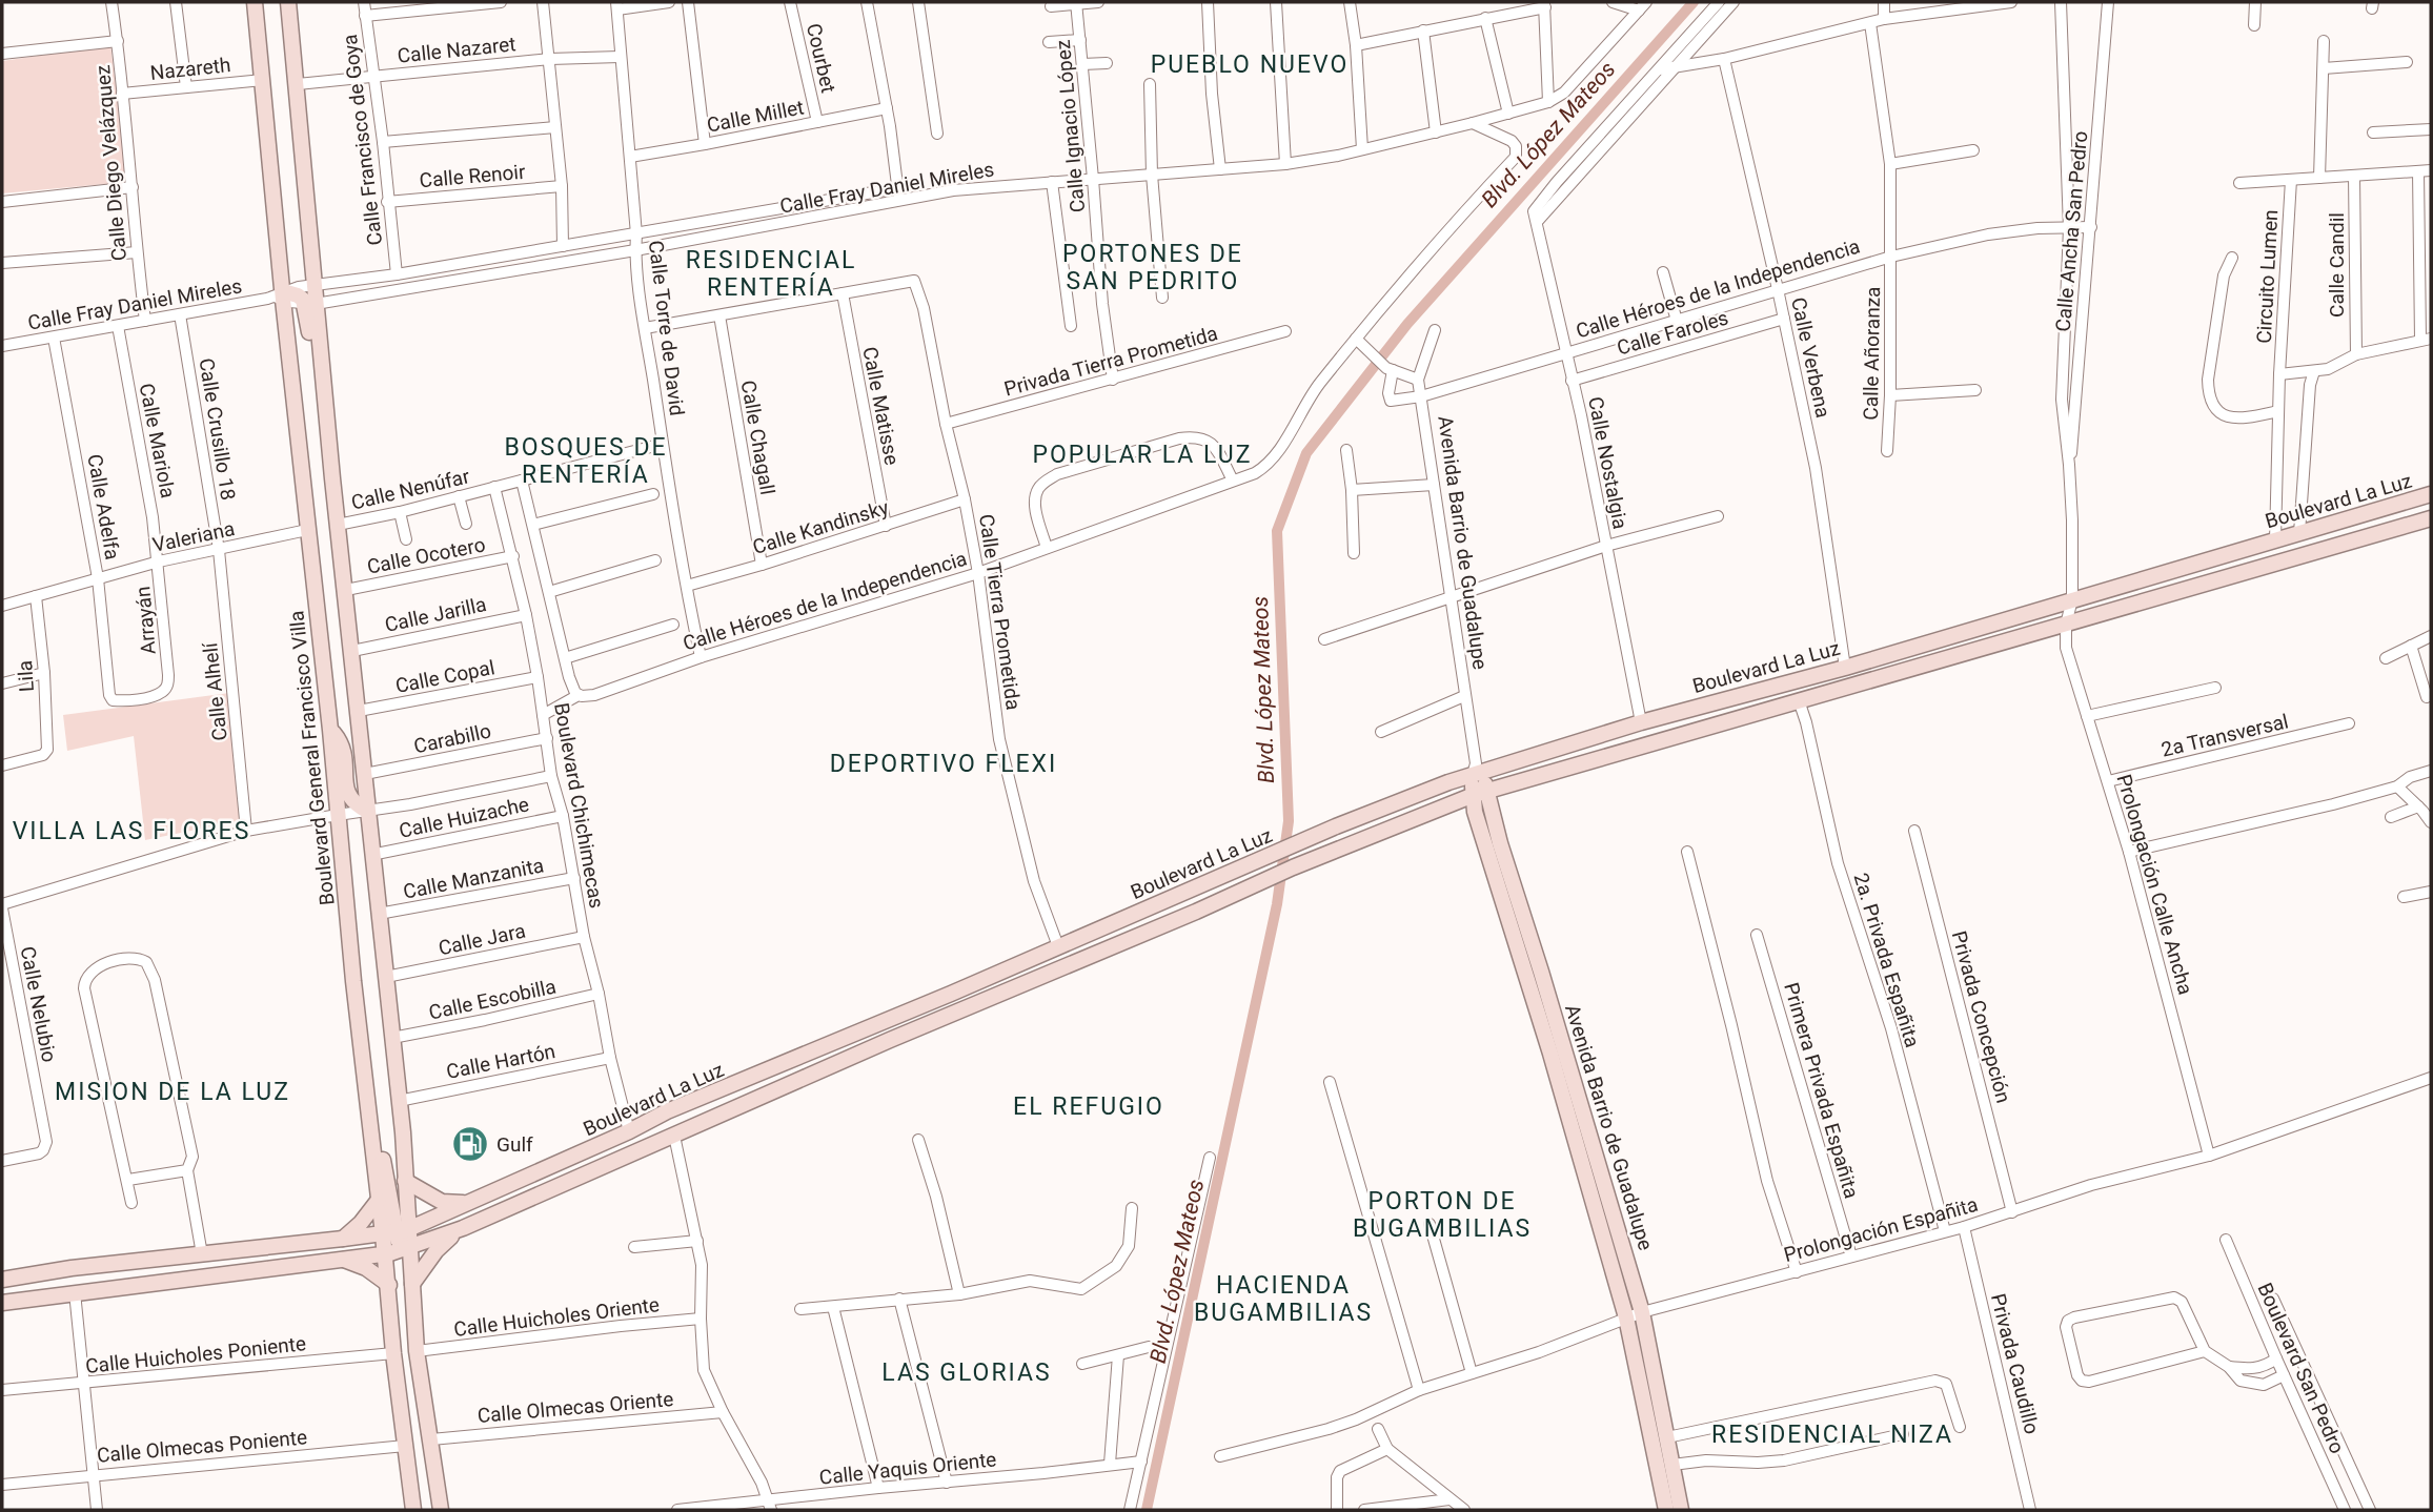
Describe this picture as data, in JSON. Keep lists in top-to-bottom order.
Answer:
{
  "streets": {
    "main road": ["Boulevard La Luz", "Avenida Barrio de Guadalupe", "Boulevard General Francisco Villa"],
    "street": [
      "Calle Nazaret",
      "Courbet",
      "Nazareth",
      "Calle Millet",
      "Calle Ignacio López",
      "Calle Francisco de Goya",
      "Calle Diego Velázquez",
      "Calle Renoir",
      "Calle Fray Daniel Mireles",
      "Calle Ancha San Pedro",
      "Calle Candil",
      "Circuito Lumen",
      "Calle Héroes de la Independencia",
      "Calle Torre de David",
      "Calle Faroles",
      "Calle Añoranza",
      "Calle Verbena",
      "Privada Tierra Prometida",
      "Calle Matisse",
      "Calle Crusillo 18",
      "Calle Chagall",
      "Calle Mariola",
      "Calle Nostalgia",
      "Calle Nenúfar",
      "Calle Adelfa",
      "Calle Kandinsky",
      "Valeriana",
      "Calle Ocotero",
      "Calle Tierra Prometida",
      "Calle Jarilla",
      "Arrayán",
      "Lila",
      "Calle Copal",
      "Calle Alhelí",
      "2a Transversal",
      "Carabillo",
      "Boulevard Chichimecas",
      "Calle Huizache",
      "Calle Manzanita",
      "Prolongación Calle Ancha",
      "Calle Jara",
      "2a. Privada Españita",
      "Calle Escobilla",
      "Calle Nelubio",
      "Privada Concepción",
      "Calle Hartón",
      "Primera Privada Españita",
      "Prolongación Españita",
      "Calle Huicholes Oriente",
      "Calle Huicholes Poniente",
      "Privada Caudillo",
      "Boulevard San Pedro",
      "Calle Olmecas Oriente",
      "Calle Olmecas Poniente",
      "Calle Yaquis Oriente"
    ]
  },
  "crossings": [
    ["Calle Nazaret", "Calle Francisco de Goya"],
    ["Calle Nazaret", "Calle Torre de David"],
    ["Calle Nazaret", "Boulevard General Francisco Villa"],
    ["Courbet", "Calle Millet"],
    ["Nazareth", "Calle Diego Velázquez"],
    ["Nazareth", "Boulevard General Francisco Villa"],
    ["Calle Millet", "Calle Torre de David"],
    ["Calle Ignacio López", "Calle Fray Daniel Mireles"],
    ["Calle Ignacio López", "Privada Tierra Prometida"],
    ["Calle Francisco de Goya", "Calle Renoir"],
    ["Calle Francisco de Goya", "Calle Fray Daniel Mireles"],
    ["Calle Diego Velázquez", "Calle Fray Daniel Mireles"],
    ["Calle Fray Daniel Mireles", "Calle Héroes de la Independencia"],
    ["Calle Fray Daniel Mireles", "Calle Torre de David"],
    ["Calle Fray Daniel Mireles", "Calle Crusillo 18"],
    ["Calle Fray Daniel Mireles", "Calle Mariola"],
    ["Calle Fray Daniel Mireles", "Calle Adelfa"],
    ["Calle Fray Daniel Mireles", "Boulevard General Francisco Villa"],
    ["Calle Ancha San Pedro", "Calle Héroes de la Independencia"],
    ["Calle Ancha San Pedro", "Boulevard La Luz"],
    ["Calle Ancha San Pedro", "Prolongación Calle Ancha"],
    ["Calle Candil", "Circuito Lumen"],
    ["Circuito Lumen", "Boulevard La Luz"],
    ["Calle Héroes de la Independencia", "Calle Torre de David"],
    ["Calle Héroes de la Independencia", "Calle Añoranza"],
    ["Calle Héroes de la Independencia", "Calle Verbena"],
    ["Calle Héroes de la Independencia", "Calle Nostalgia"],
    ["Calle Héroes de la Independencia", "Avenida Barrio de Guadalupe"],
    ["Calle Héroes de la Independencia", "Calle Tierra Prometida"],
    ["Calle Héroes de la Independencia", "Boulevard Chichimecas"],
    ["Calle Torre de David", "Calle Nenúfar"],
    ["Calle Torre de David", "Calle Kandinsky"],
    ["Calle Faroles", "Calle Verbena"],
    ["Calle Faroles", "Calle Nostalgia"],
    ["Calle Verbena", "Boulevard La Luz"],
    ["Privada Tierra Prometida", "Calle Tierra Prometida"],
    ["Calle Matisse", "Calle Kandinsky"],
    ["Calle Matisse", "Calle Tierra Prometida"],
    ["Calle Crusillo 18", "Valeriana"],
    ["Calle Crusillo 18", "Calle Alhelí"],
    ["Calle Chagall", "Calle Kandinsky"],
    ["Calle Mariola", "Valeriana"],
    ["Calle Mariola", "Arrayán"],
    ["Calle Nostalgia", "Boulevard La Luz"],
    ["Calle Nenúfar", "Boulevard General Francisco Villa"],
    ["Calle Nenúfar", "Boulevard Chichimecas"],
    ["Boulevard La Luz", "Avenida Barrio de Guadalupe"],
    ["Boulevard La Luz", "Calle Tierra Prometida"],
    ["Boulevard La Luz", "Boulevard General Francisco Villa"],
    ["Boulevard La Luz", "Boulevard Chichimecas"],
    ["Boulevard La Luz", "Prolongación Calle Ancha"],
    ["Boulevard La Luz", "2a. Privada Españita"],
    ["Calle Adelfa", "Valeriana"],
    ["Calle Adelfa", "Arrayán"],
    ["Calle Kandinsky", "Calle Tierra Prometida"],
    ["Valeriana", "Arrayán"],
    ["Valeriana", "Lila"],
    ["Valeriana", "Calle Alhelí"],
    ["Valeriana", "Boulevard General Francisco Villa"],
    ["Avenida Barrio de Guadalupe", "Prolongación Españita"],
    ["Calle Ocotero", "Boulevard General Francisco Villa"],
    ["Calle Ocotero", "Boulevard Chichimecas"],
    ["Calle Jarilla", "Boulevard General Francisco Villa"],
    ["Calle Jarilla", "Boulevard Chichimecas"],
    ["Calle Copal", "Boulevard General Francisco Villa"],
    ["Calle Copal", "Boulevard Chichimecas"],
    ["2a Transversal", "Prolongación Calle Ancha"],
    ["Carabillo", "Boulevard General Francisco Villa"],
    ["Carabillo", "Boulevard Chichimecas"],
    ["Boulevard General Francisco Villa", "Calle Huizache"],
    ["Boulevard General Francisco Villa", "Calle Manzanita"],
    ["Boulevard General Francisco Villa", "Calle Jara"],
    ["Boulevard General Francisco Villa", "Calle Escobilla"],
    ["Boulevard General Francisco Villa", "Calle Hartón"],
    ["Boulevard General Francisco Villa", "Calle Huicholes Oriente"],
    ["Boulevard General Francisco Villa", "Calle Huicholes Poniente"],
    ["Boulevard General Francisco Villa", "Calle Olmecas Oriente"],
    ["Boulevard General Francisco Villa", "Calle Olmecas Poniente"],
    ["Boulevard Chichimecas", "Calle Huizache"],
    ["Boulevard Chichimecas", "Calle Manzanita"],
    ["Boulevard Chichimecas", "Calle Jara"],
    ["Boulevard Chichimecas", "Calle Escobilla"],
    ["Boulevard Chichimecas", "Calle Hartón"],
    ["Prolongación Calle Ancha", "Prolongación Españita"],
    ["2a. Privada Españita", "Prolongación Españita"],
    ["Privada Concepción", "Prolongación Españita"],
    ["Primera Privada Españita", "Prolongación Españita"],
    ["Prolongación Españita", "Privada Caudillo"]
  ],
  "districts": [
    "PUEBLO NUEVO",
    "PORTONES DE SAN PEDRITO",
    "RESIDENCIAL RENTERÍA",
    "BOSQUES DE RENTERÍA",
    "POPULAR LA LUZ",
    "DEPORTIVO FLEXI",
    "VILLA LAS FLORES",
    "MISION DE LA LUZ",
    "EL REFUGIO",
    "PORTON DE BUGAMBILIAS",
    "HACIENDA BUGAMBILIAS",
    "LAS GLORIAS",
    "RESIDENCIAL NIZA"
  ],
  "water": ["Blvd. López Mateos"],
  "places": {
    "fuel station": ["Gulf"]
  }
}
